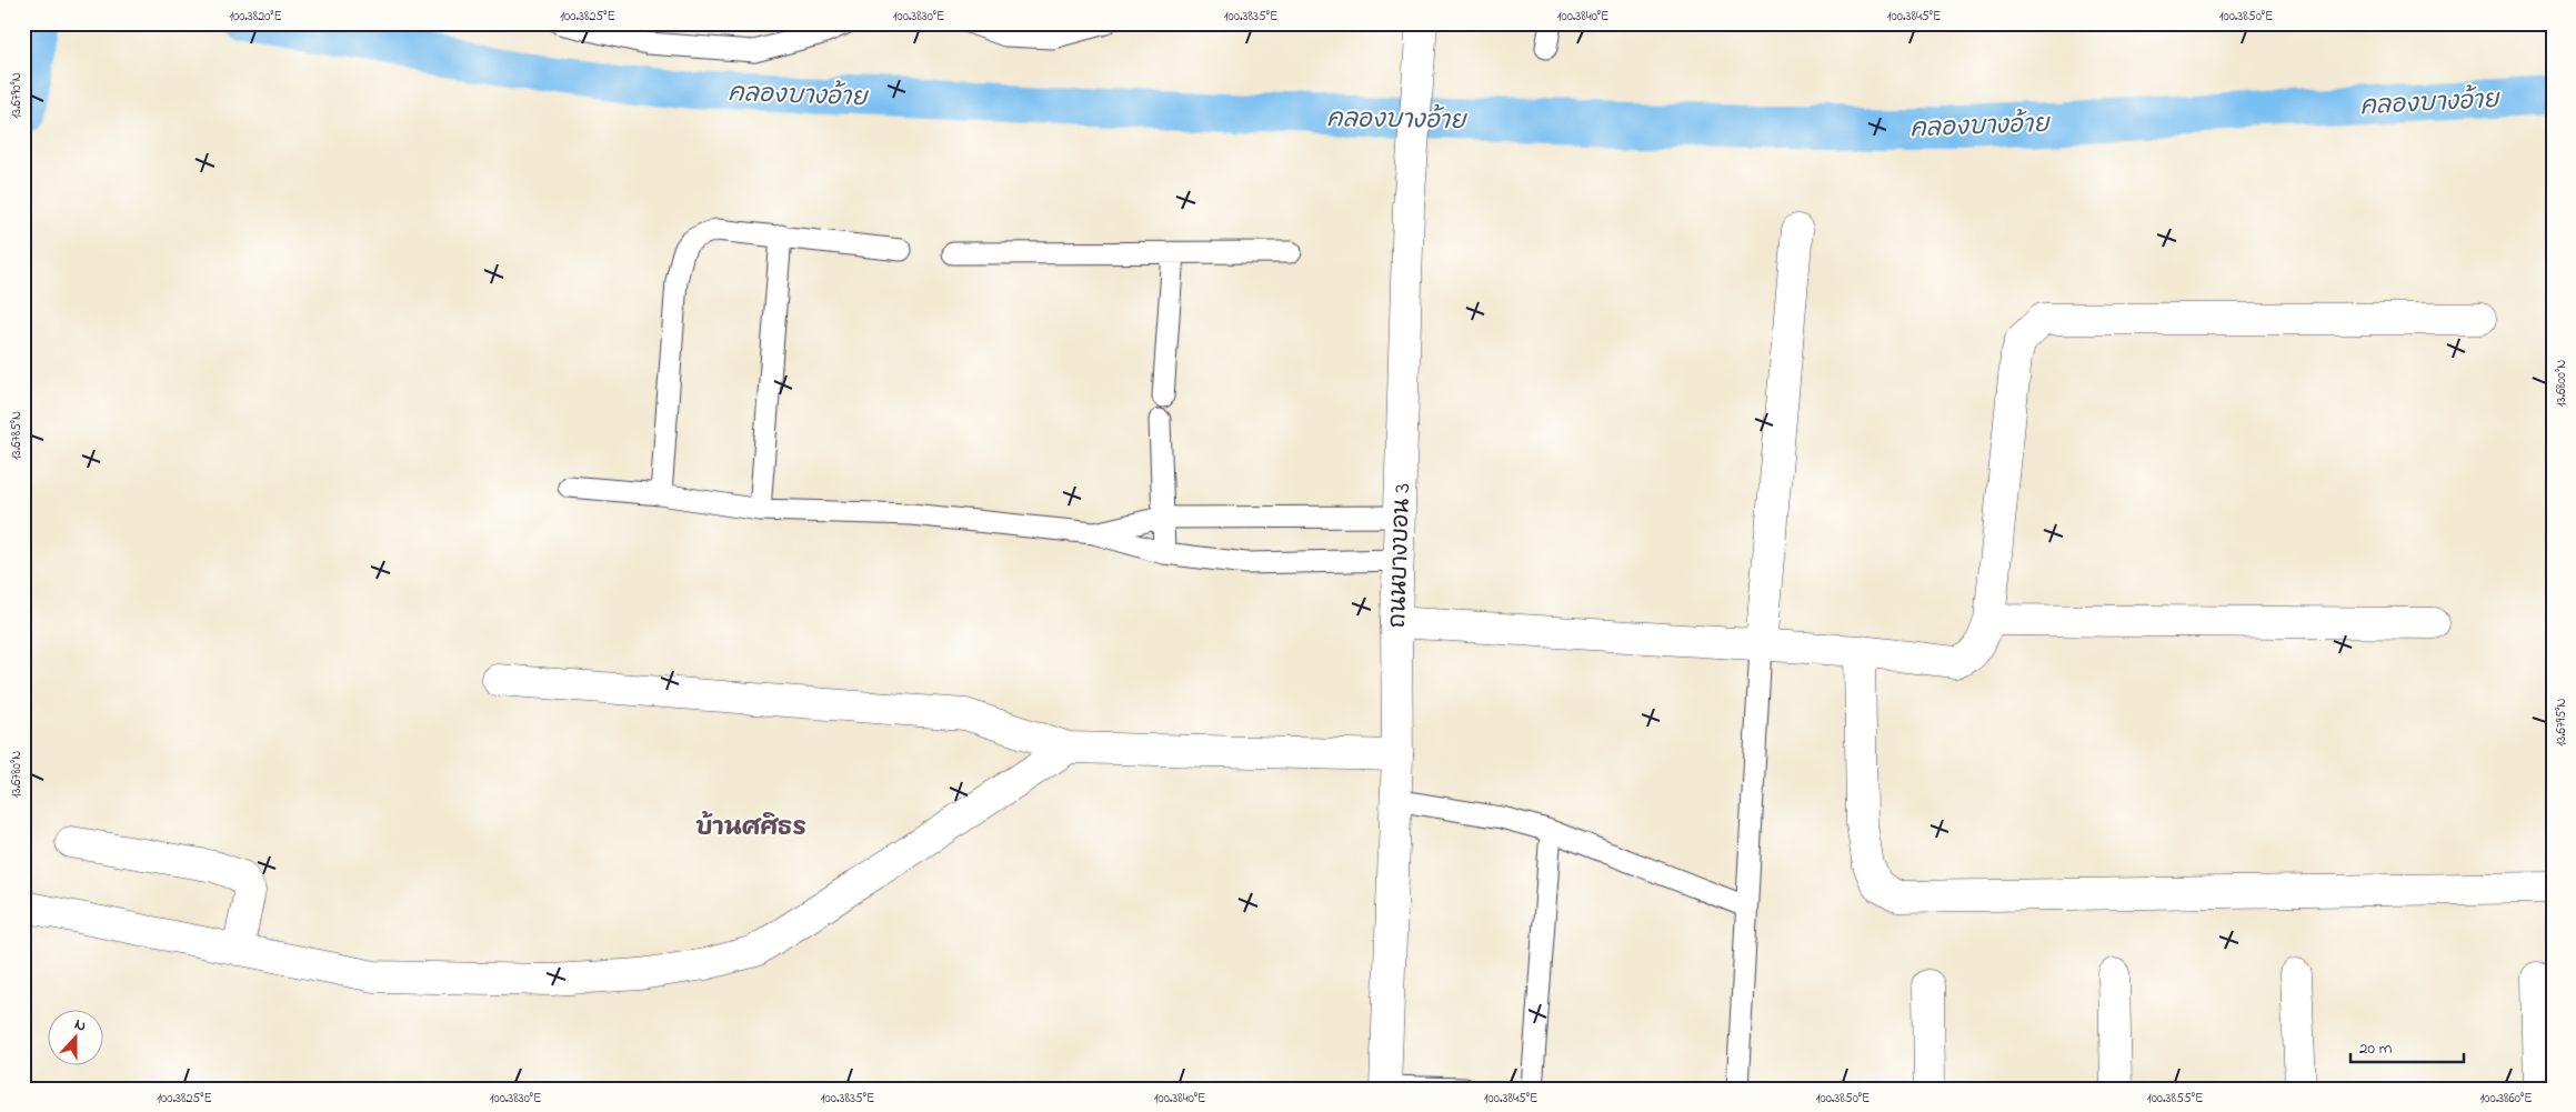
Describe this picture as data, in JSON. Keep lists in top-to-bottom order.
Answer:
{
  "streets": {
    "street": ["ถนนบางบอน 3"]
  },
  "districts": ["บ้านศศิธร"],
  "water": ["คลองบางอ้าย"],
  "scale_bar": "20 m",
  "north": "top",
  "coordinates": [
    "100.3820°E",
    "100.3825°E",
    "100.3830°E",
    "100.3835°E",
    "100.3840°E",
    "100.3845°E",
    "100.3850°E",
    "13.6790°N",
    "13.6800°N",
    "13.6785°N",
    "13.6795°N",
    "13.6780°N",
    "100.3855°E",
    "100.3860°E"
  ]
}
